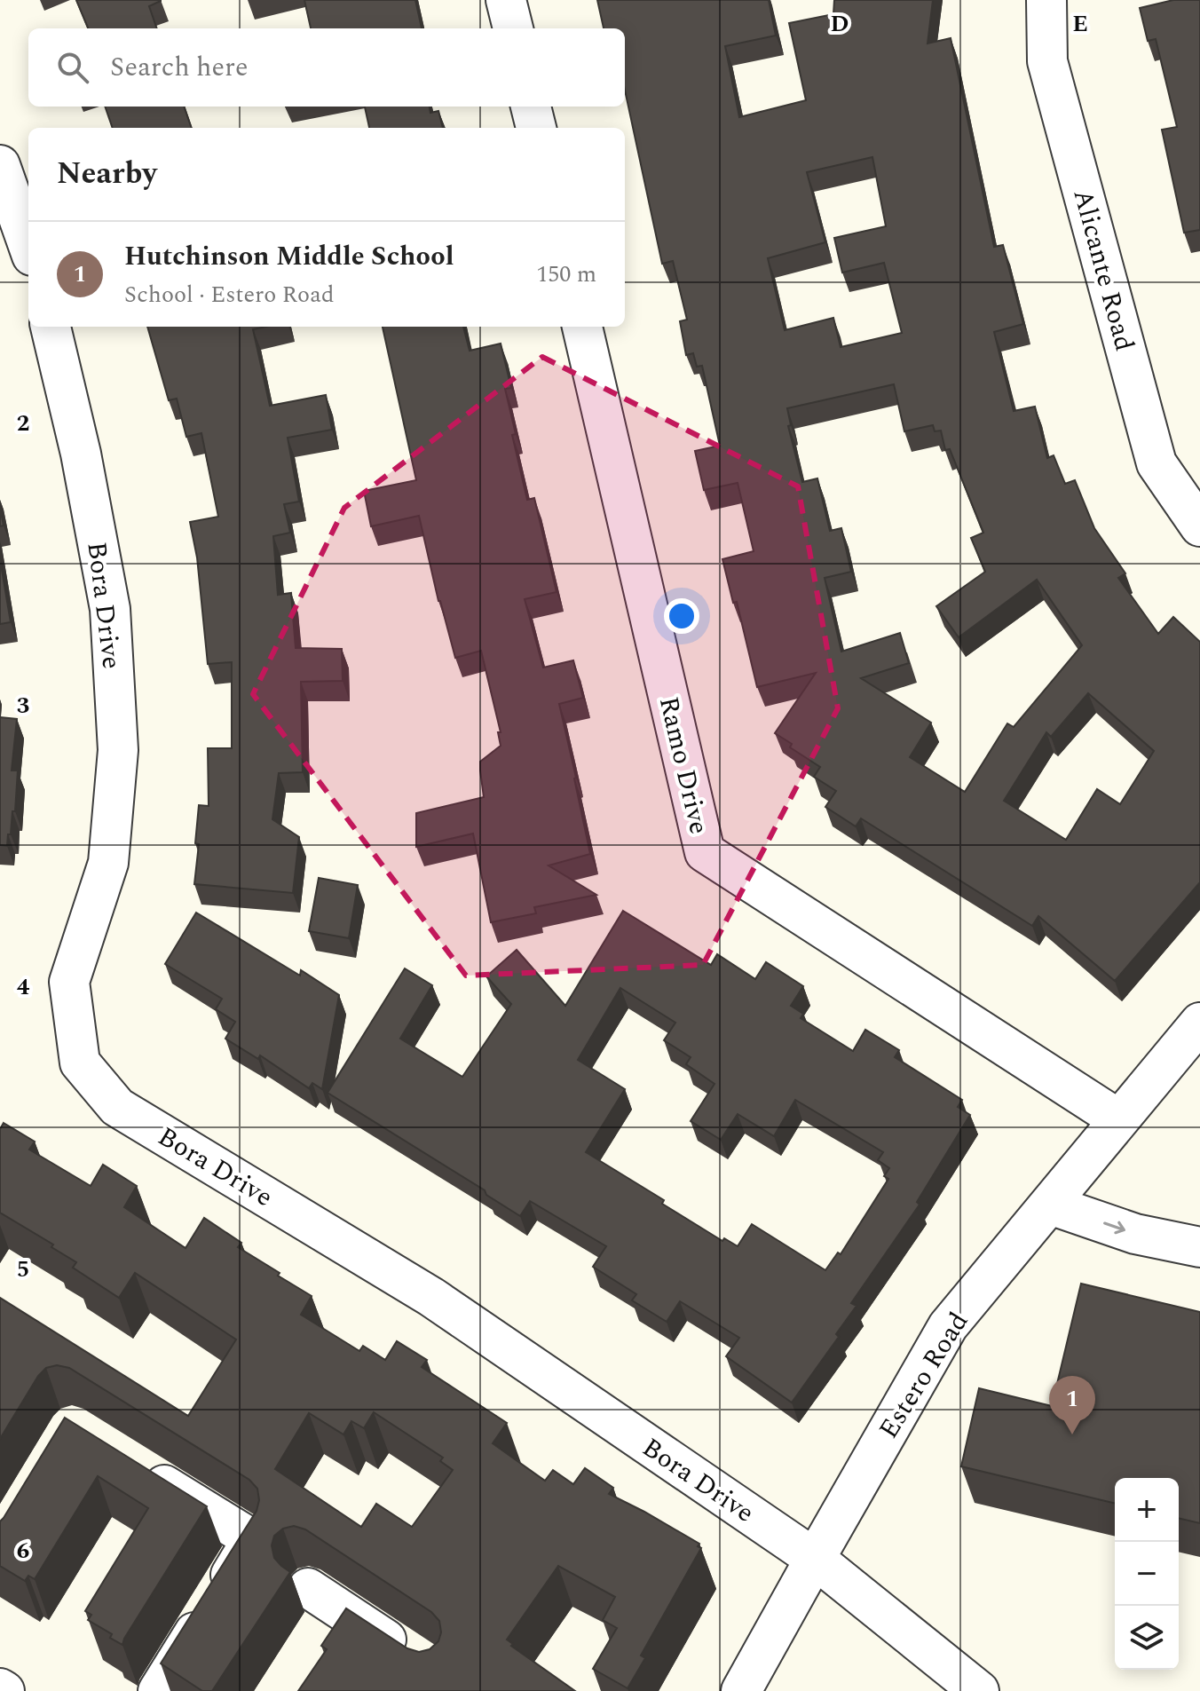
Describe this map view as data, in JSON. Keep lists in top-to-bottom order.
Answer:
{
  "streets": {
    "street": [
      "Alicante Road",
      "Bora Drive",
      "Ramo Drive",
      "Estero Road"
    ]
  },
  "crossings": [
    ["Bora Drive", "Estero Road"],
    ["Ramo Drive", "Estero Road"]
  ],
  "page": {
    "search": "Search here",
    "heading": "Nearby",
    "list": [
      {
        "mark": "1",
        "name": "Hutchinson Middle School",
        "note": "School · Estero Road",
        "value": "150 m"
      }
    ],
    "pins": "1",
    "map_buttons": ["+", "−"]
  },
  "grid": {
    "columns": ["D", "E"],
    "rows": [
      "2",
      "3",
      "4",
      "5",
      "6"
    ]
  }
}
